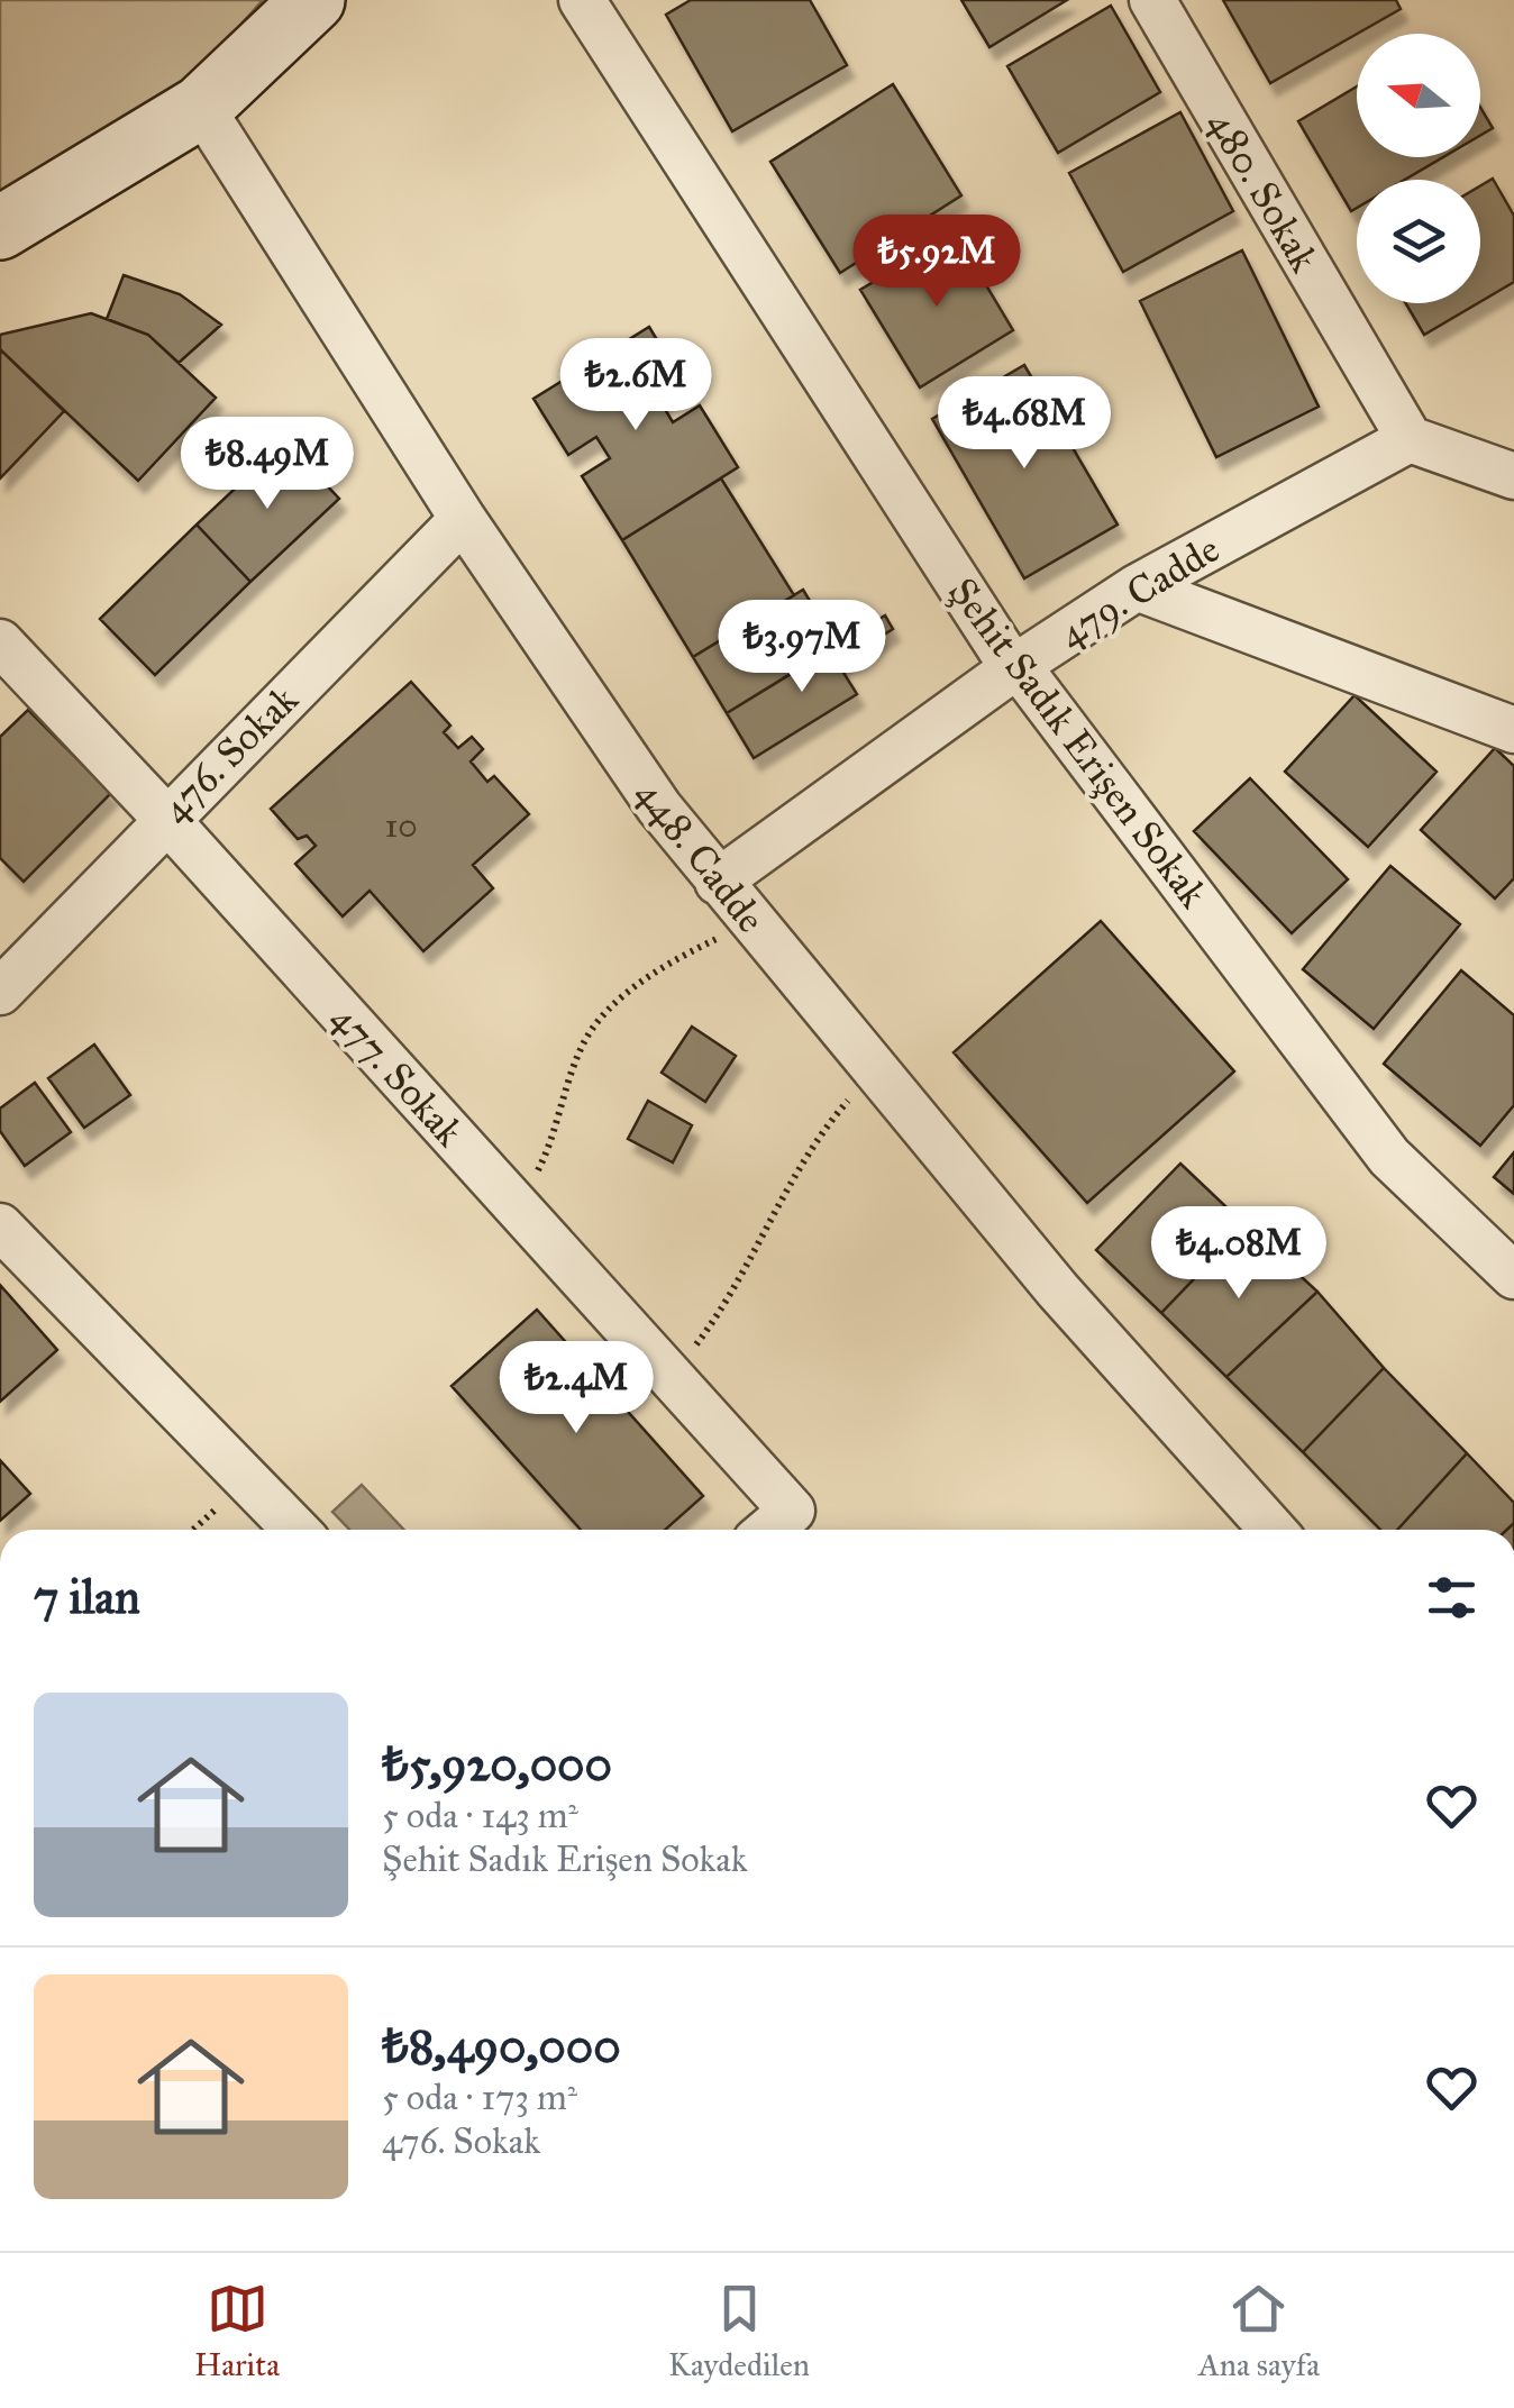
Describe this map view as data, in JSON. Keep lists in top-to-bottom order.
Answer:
{
  "streets": {
    "street": [
      "480. Sokak",
      "479. Cadde",
      "Şehit Sadık Erişen Sokak",
      "476. Sokak",
      "448. Cadde",
      "477. Sokak"
    ]
  },
  "crossings": [
    ["480. Sokak", "479. Cadde"],
    ["479. Cadde", "Şehit Sadık Erişen Sokak"],
    ["479. Cadde", "448. Cadde"],
    ["476. Sokak", "448. Cadde"],
    ["476. Sokak", "477. Sokak"]
  ],
  "house_numbers": ["10"],
  "north": "left",
  "page": {
    "price": [
      "₺5.92M",
      "₺2.6M",
      "₺4.68M",
      "₺8.49M",
      "₺3.97M",
      "₺4.08M",
      "₺2.4M"
    ],
    "heading": "7 ilan",
    "list": [
      {
        "name": "₺5,920,000",
        "note": "5 oda · 143 m² · Şehit Sadık Erişen Sokak"
      },
      {
        "name": "₺8,490,000",
        "note": "5 oda · 173 m² · 476. Sokak"
      }
    ],
    "tabs": ["Harita", "Kaydedilen", "Ana sayfa"]
  }
}
